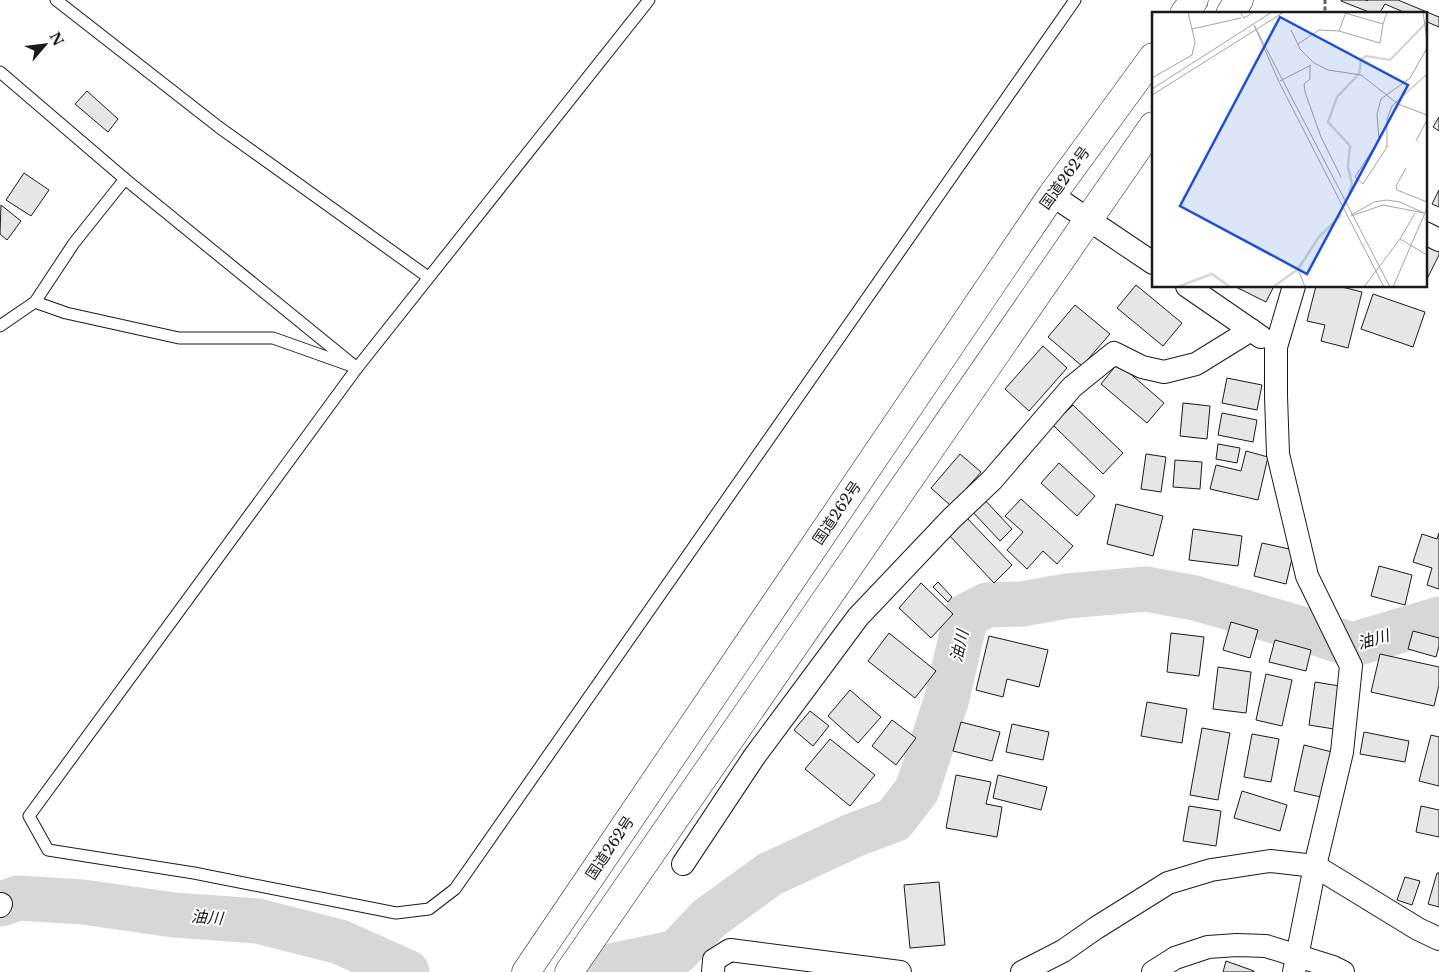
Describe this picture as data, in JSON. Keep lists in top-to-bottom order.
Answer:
{
  "streets": {
    "highway": ["国道262号"]
  },
  "water": ["油川"],
  "north": "top right"
}
